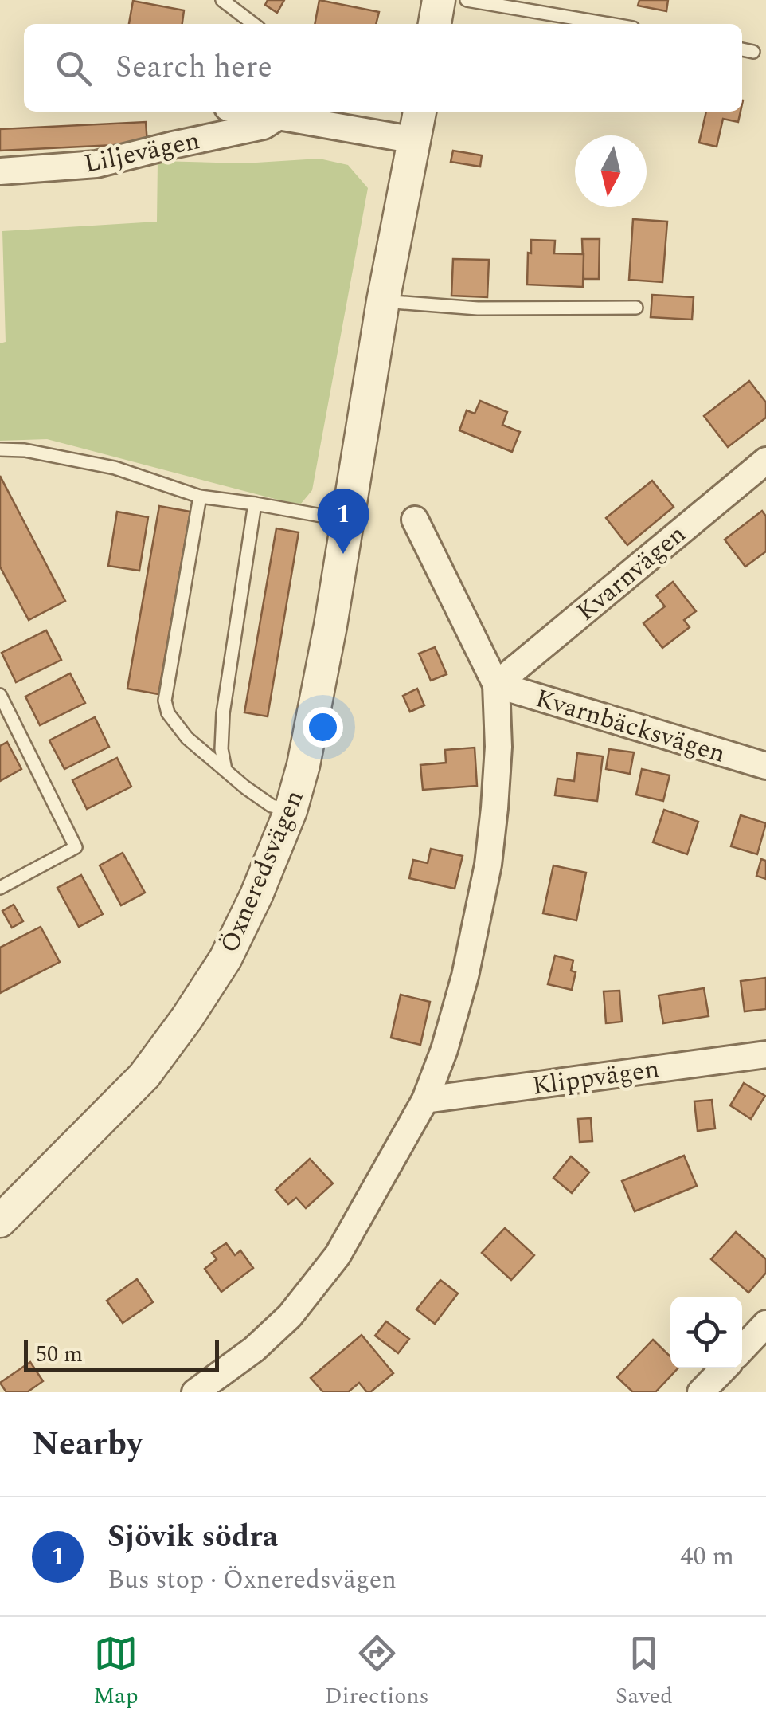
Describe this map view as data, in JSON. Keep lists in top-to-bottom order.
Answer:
{
  "streets": {
    "street": [
      "Liljevägen",
      "Kvarnvägen",
      "Kvarnbäcksvägen",
      "Öxneredsvägen",
      "Klippvägen"
    ]
  },
  "crossings": [
    ["Kvarnvägen", "Kvarnbäcksvägen"]
  ],
  "scale_bar": "50 m",
  "north": "bottom",
  "page": {
    "search": "Search here",
    "pins": "1",
    "scale": "50 m",
    "heading": "Nearby",
    "list": [
      {
        "mark": "1",
        "name": "Sjövik södra",
        "note": "Bus stop · Öxneredsvägen",
        "value": "40 m"
      }
    ],
    "nav": ["Map", "Directions", "Saved"]
  }
}
